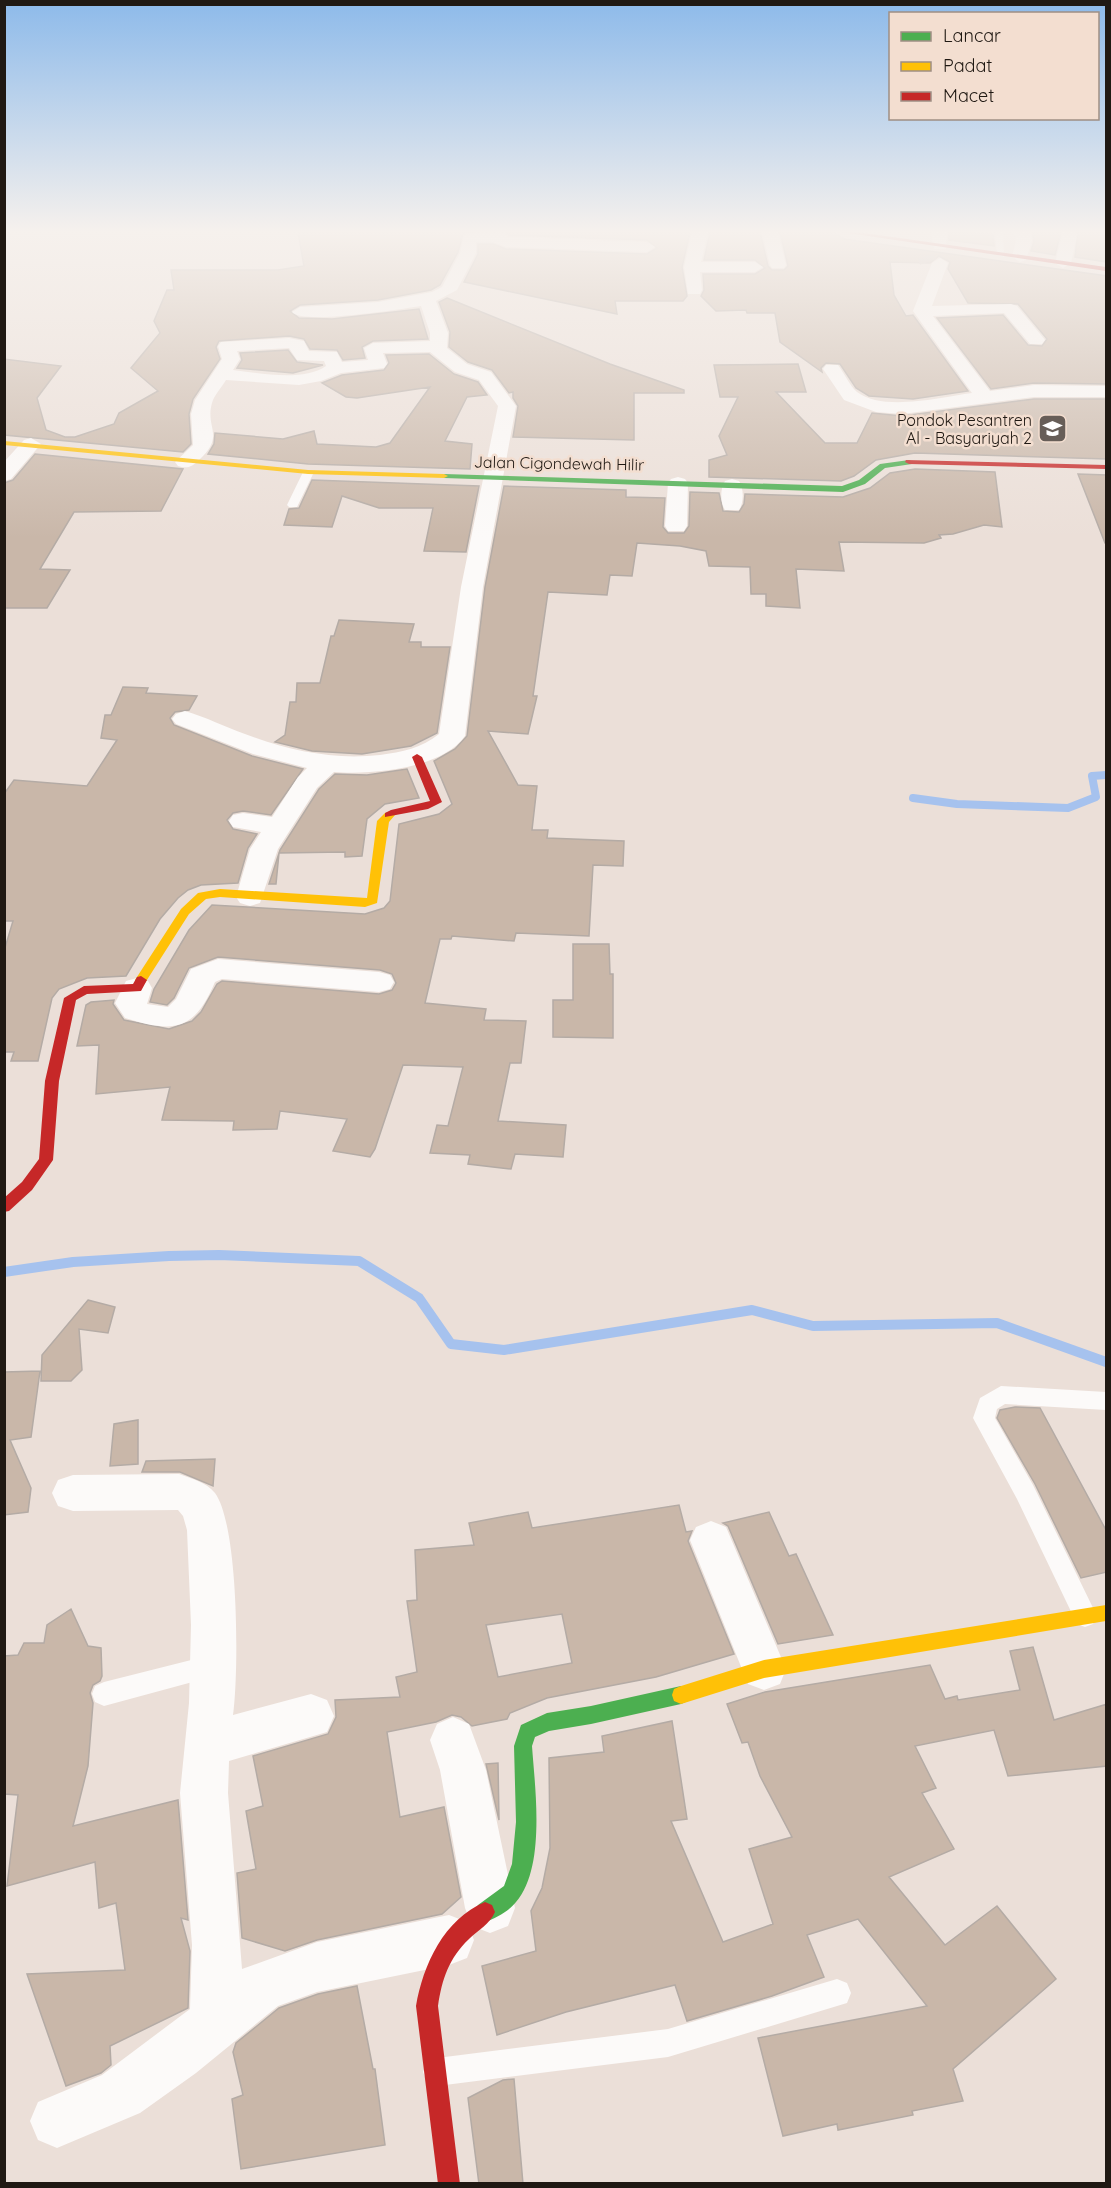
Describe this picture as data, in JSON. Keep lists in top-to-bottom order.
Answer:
{
  "streets": {
    "street": ["Jalan Cigondewah Hilir"]
  },
  "places": {
    "school or university": ["Pondok Pesantren Al - Basyariyah 2"]
  },
  "legend": ["Lancar", "Padat", "Macet"]
}
